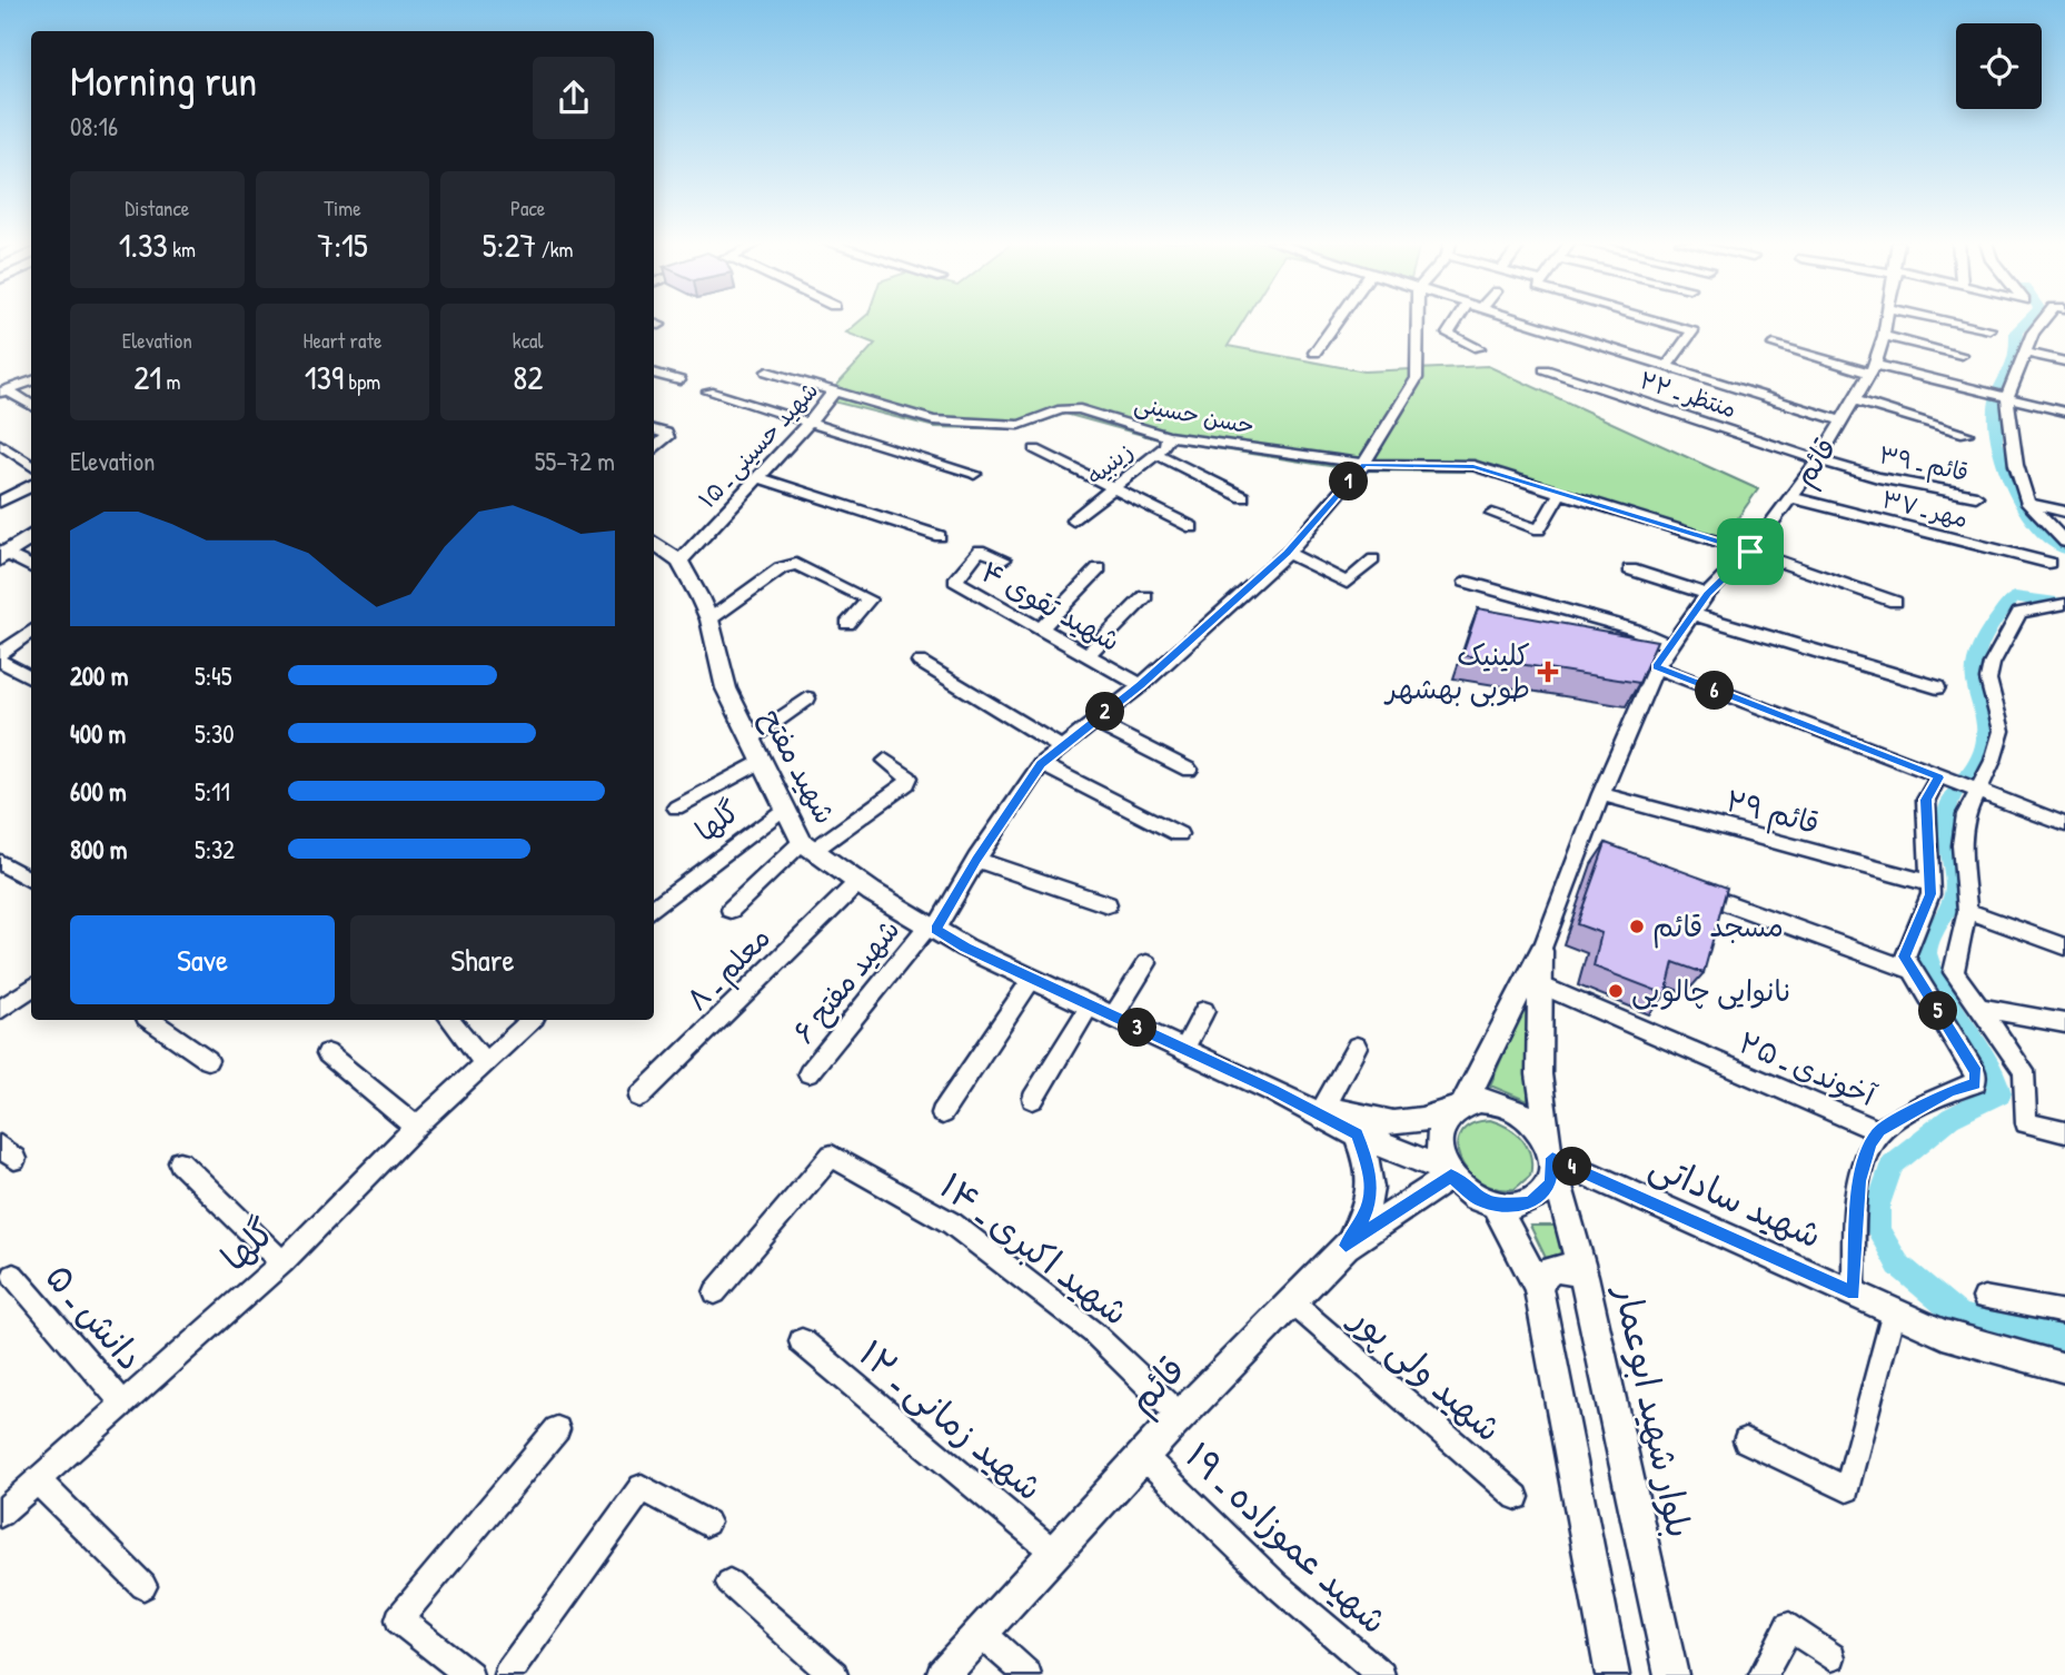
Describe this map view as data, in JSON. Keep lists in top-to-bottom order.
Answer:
{
  "streets": {
    "street": [
      "منتظر ـ ۲۲",
      "حسن حسینی",
      "شهید حسینی ـ ۱۵",
      "قائم",
      "زینبیه",
      "قائم ـ ۳۹",
      "مهر ـ ۳۷",
      "شهید تقوی ۴",
      "شهید مفتح",
      "قائم ۲۹",
      "گلها",
      "معلم ـ ۸",
      "شهید مفتح ۶",
      "آخوندی ـ ۲۵",
      "شهید ساداتی",
      "شهید اکبری ـ ۱۴",
      "دانش ـ ۵",
      "شهید ولی پور",
      "بلوار شهید ابوعمار",
      "شهید زمانی ـ ۱۲",
      "شهید عموزاده ـ ۱۹"
    ]
  },
  "crossings": [
    ["منتظر ـ ۲۲", "قائم"],
    ["منتظر ـ ۲۲", "قائم ـ ۳۹"],
    ["حسن حسینی", "شهید حسینی ـ ۱۵"],
    ["حسن حسینی", "قائم"],
    ["حسن حسینی", "زینبیه"],
    ["حسن حسینی", "شهید مفتح ۶"],
    ["شهید حسینی ـ ۱۵", "شهید مفتح"],
    ["قائم", "قائم ـ ۳۹"],
    ["قائم", "مهر ـ ۳۷"],
    ["قائم", "قائم ۲۹"],
    ["قائم", "شهید ساداتی"],
    ["قائم", "شهید اکبری ـ ۱۴"],
    ["قائم", "شهید ولی پور"],
    ["قائم", "بلوار شهید ابوعمار"],
    ["قائم", "شهید زمانی ـ ۱۲"],
    ["قائم", "شهید عموزاده ـ ۱۹"],
    ["شهید تقوی ۴", "شهید مفتح ۶"],
    ["شهید مفتح", "گلها"],
    ["شهید مفتح", "معلم ـ ۸"],
    ["شهید مفتح", "شهید مفتح ۶"],
    ["گلها", "دانش ـ ۵"],
    ["آخوندی ـ ۲۵", "بلوار شهید ابوعمار"],
    ["شهید ساداتی", "بلوار شهید ابوعمار"]
  ],
  "places": {
    "health": ["کلینیک طوبی بهشهر"],
    "other": ["مسجد قائم", "نانوایی چالویی"]
  },
  "page": {
    "heading": ["Morning run", "08:16"],
    "stats": [
      ["Distance", "1.33 km"],
      ["Time", "7:15"],
      ["Pace", "5:27 /km"],
      ["Elevation", "21 m"],
      ["Heart rate", "139 bpm"],
      ["kcal", "82"]
    ],
    "chart": ["Elevation", "55–72 m"],
    "pins": [
      "1",
      "6",
      "2",
      "5",
      "3",
      "4"
    ],
    "list": [
      {
        "name": "200 m",
        "note": "5:45"
      },
      {
        "name": "400 m",
        "note": "5:30"
      },
      {
        "name": "600 m",
        "note": "5:11"
      },
      {
        "name": "800 m",
        "note": "5:32"
      }
    ],
    "buttons": ["Save", "Share"]
  }
}
